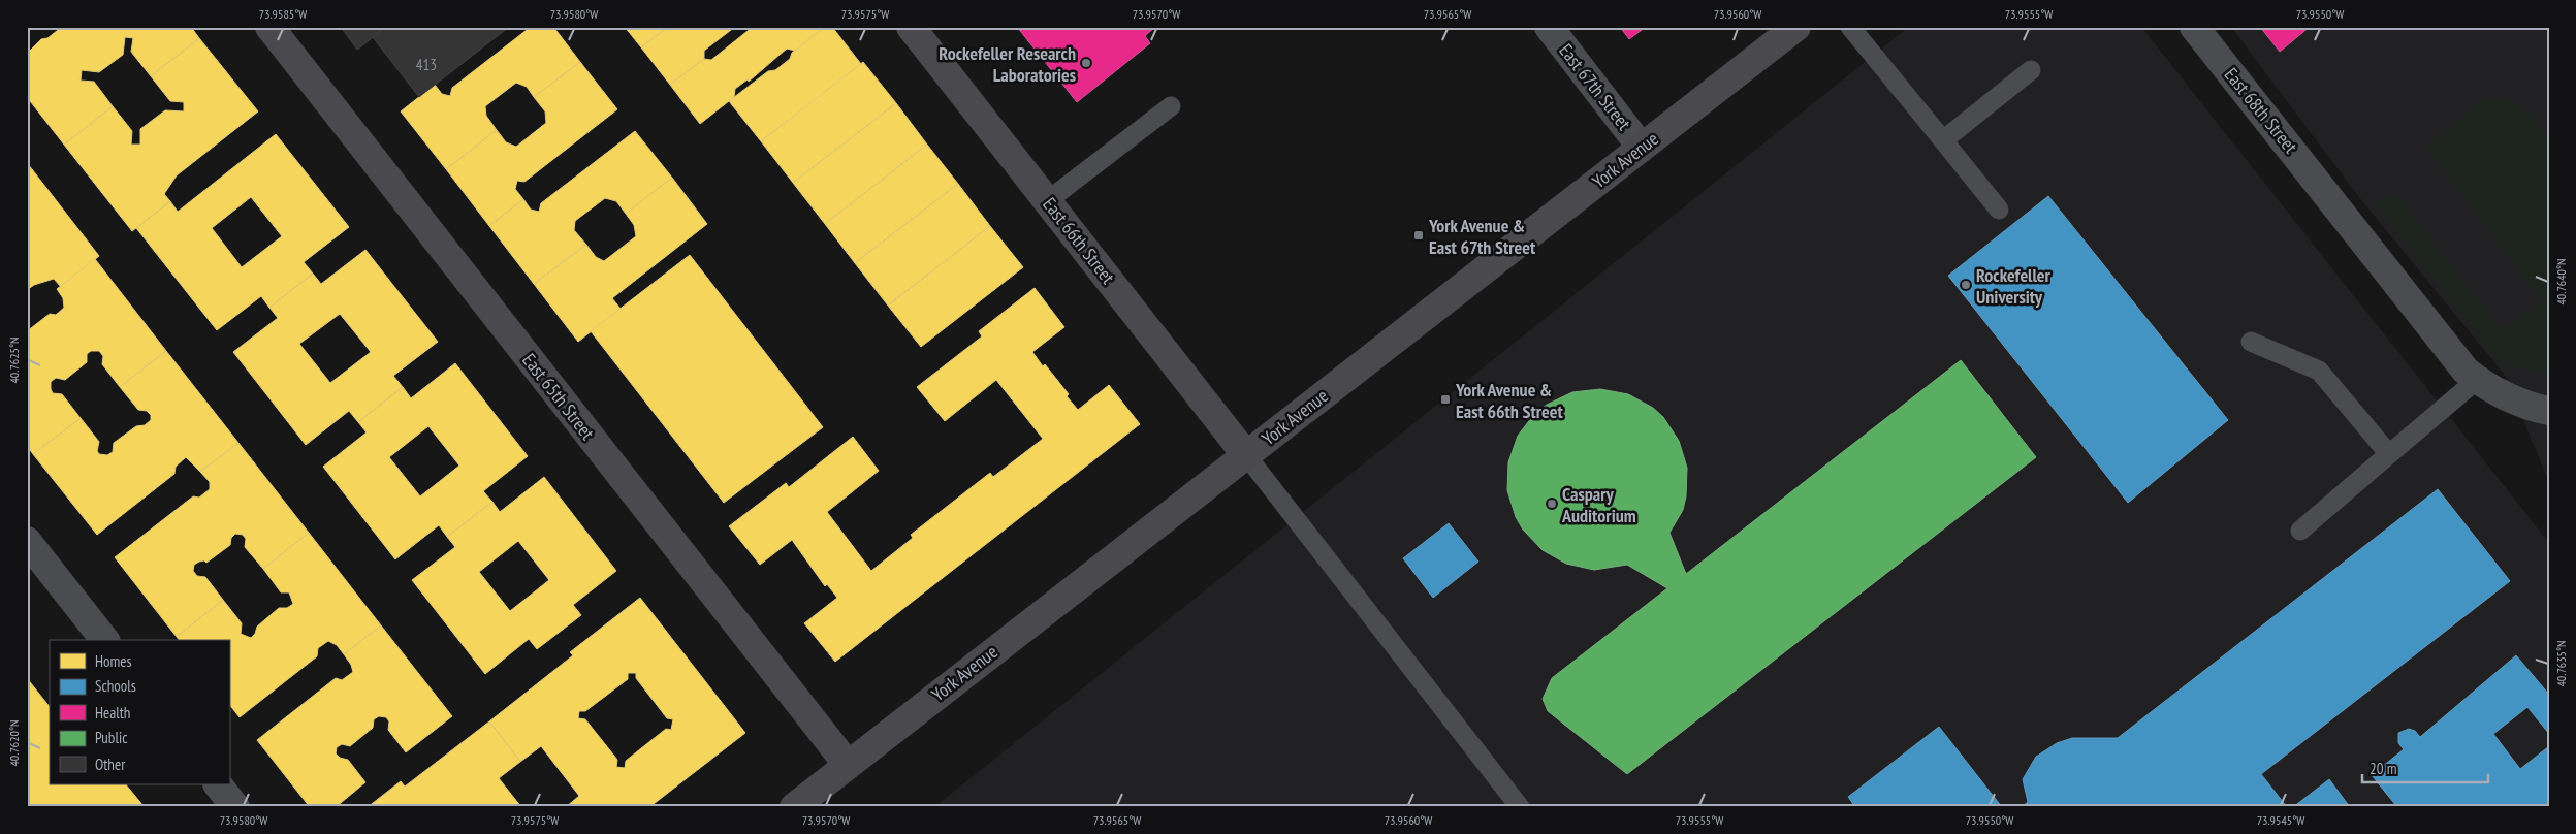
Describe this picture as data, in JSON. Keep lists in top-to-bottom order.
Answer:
{
  "streets": {
    "street": [
      "East 67th Street",
      "East 68th Street",
      "York Avenue",
      "East 66th Street",
      "East 65th Street"
    ]
  },
  "crossings": [
    ["East 67th Street", "York Avenue"],
    ["York Avenue", "East 66th Street"],
    ["York Avenue", "East 65th Street"]
  ],
  "places": {
    "other": ["Rockefeller Research Laboratories", "Rockefeller University", "Caspary Auditorium"],
    "transit": ["York Avenue & East 67th Street", "York Avenue & East 66th Street"]
  },
  "house_numbers": ["413"],
  "legend": [
    "Homes",
    "Schools",
    "Health",
    "Public",
    "Other"
  ],
  "scale_bar": "20 m",
  "coordinates": [
    "73.9585°W",
    "73.9580°W",
    "73.9575°W",
    "73.9570°W",
    "73.9565°W",
    "73.9560°W",
    "73.9555°W",
    "73.9550°W",
    "40.7640°N",
    "40.7625°N",
    "40.7635°N",
    "40.7620°N",
    "73.9545°W"
  ]
}
